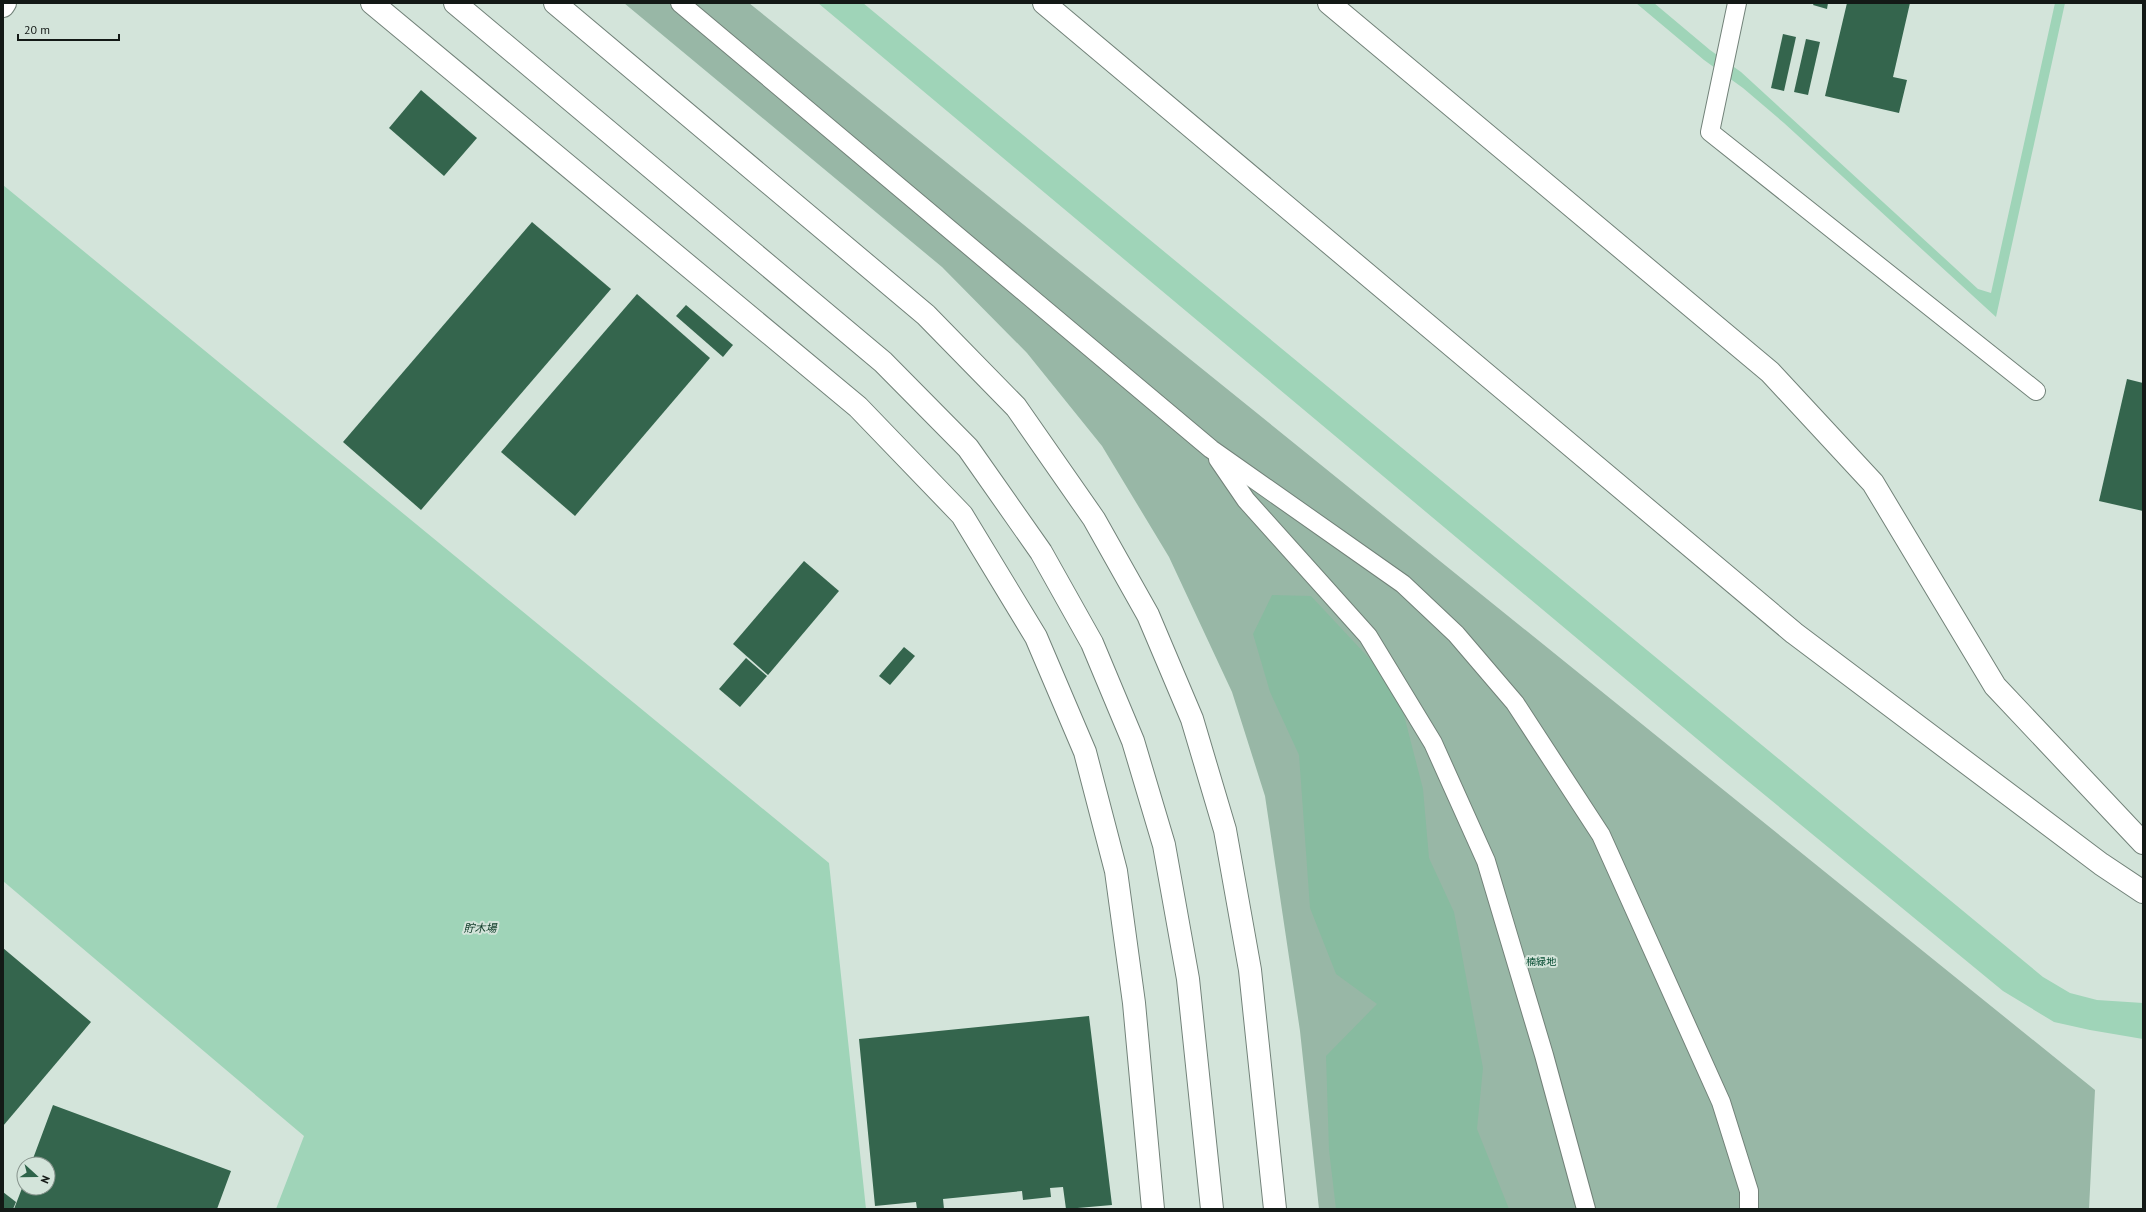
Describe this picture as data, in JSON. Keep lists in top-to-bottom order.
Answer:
{
  "water": ["貯木場"],
  "parks": ["楠緑地"],
  "scale_bar": "20 m",
  "north": "right"
}
